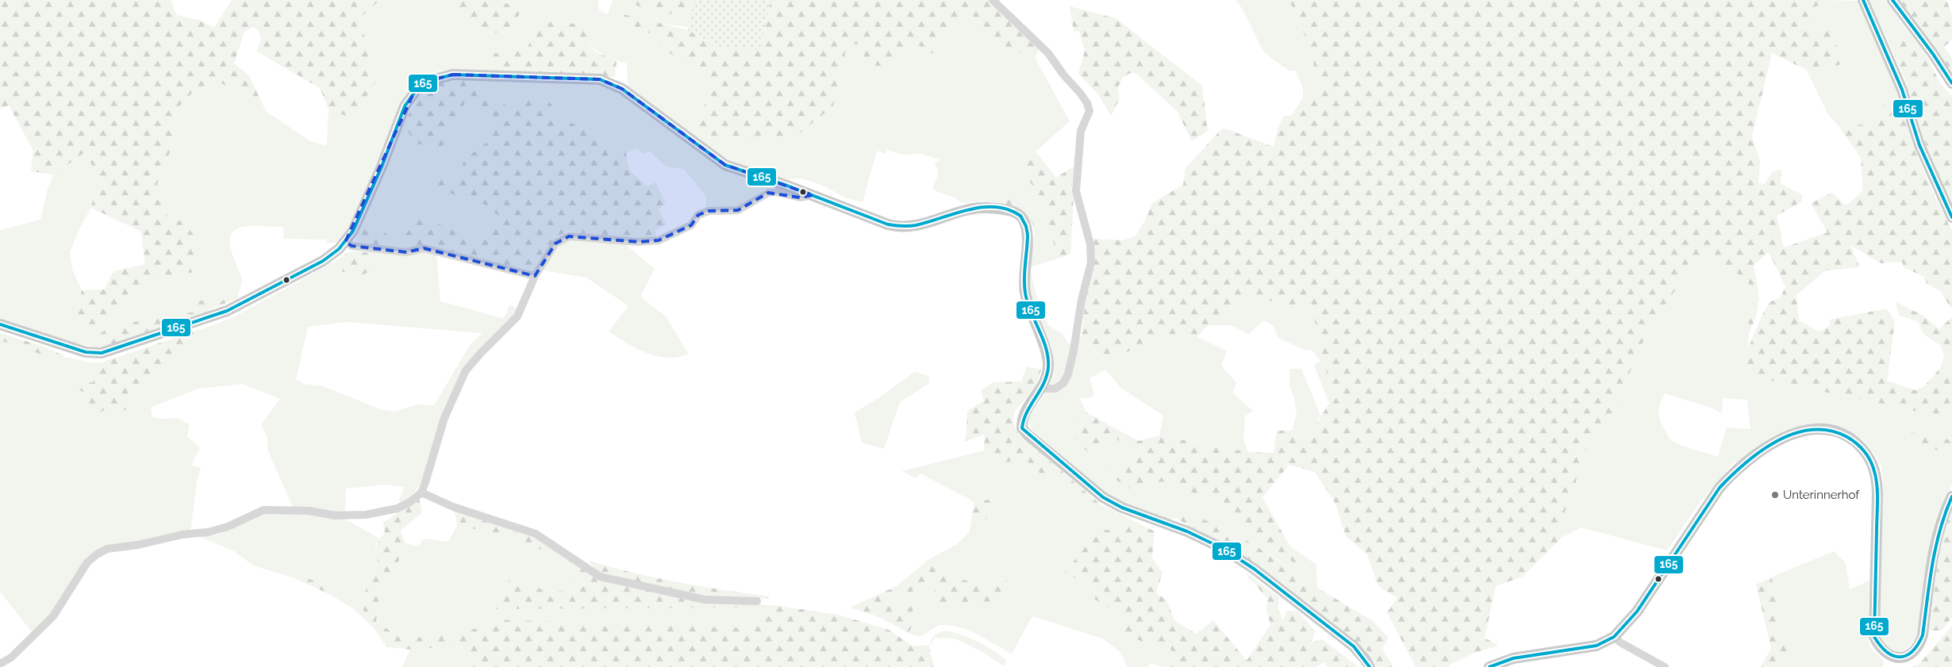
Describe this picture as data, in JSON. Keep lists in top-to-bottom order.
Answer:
{
  "places": ["Unterinnerhof"],
  "lines": ["transit line 165"]
}
